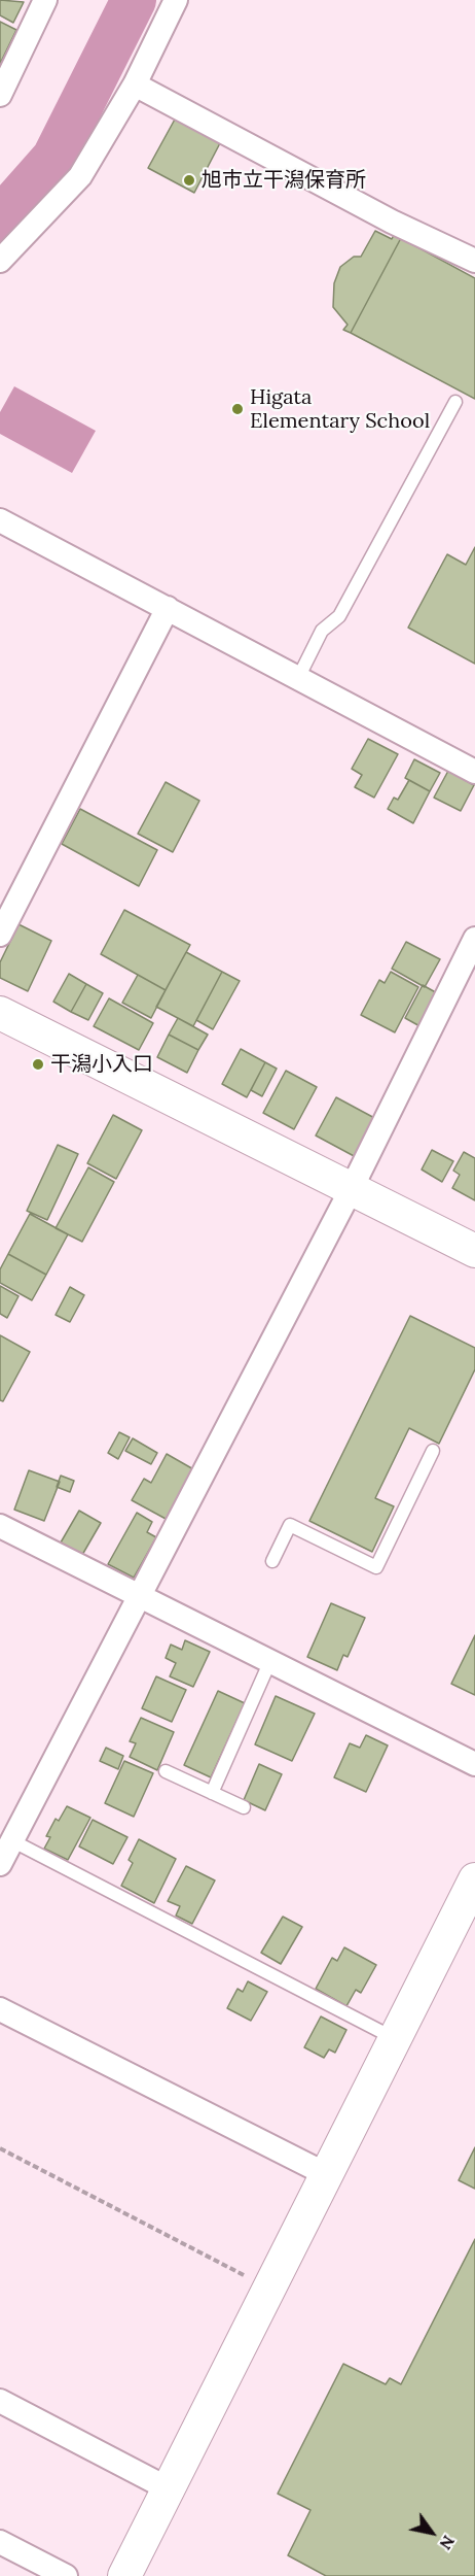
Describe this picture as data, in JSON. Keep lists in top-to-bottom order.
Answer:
{
  "places": ["旭市立干潟保育所", "Higata Elementary School", "干潟小入口"],
  "north": "bottom right"
}
